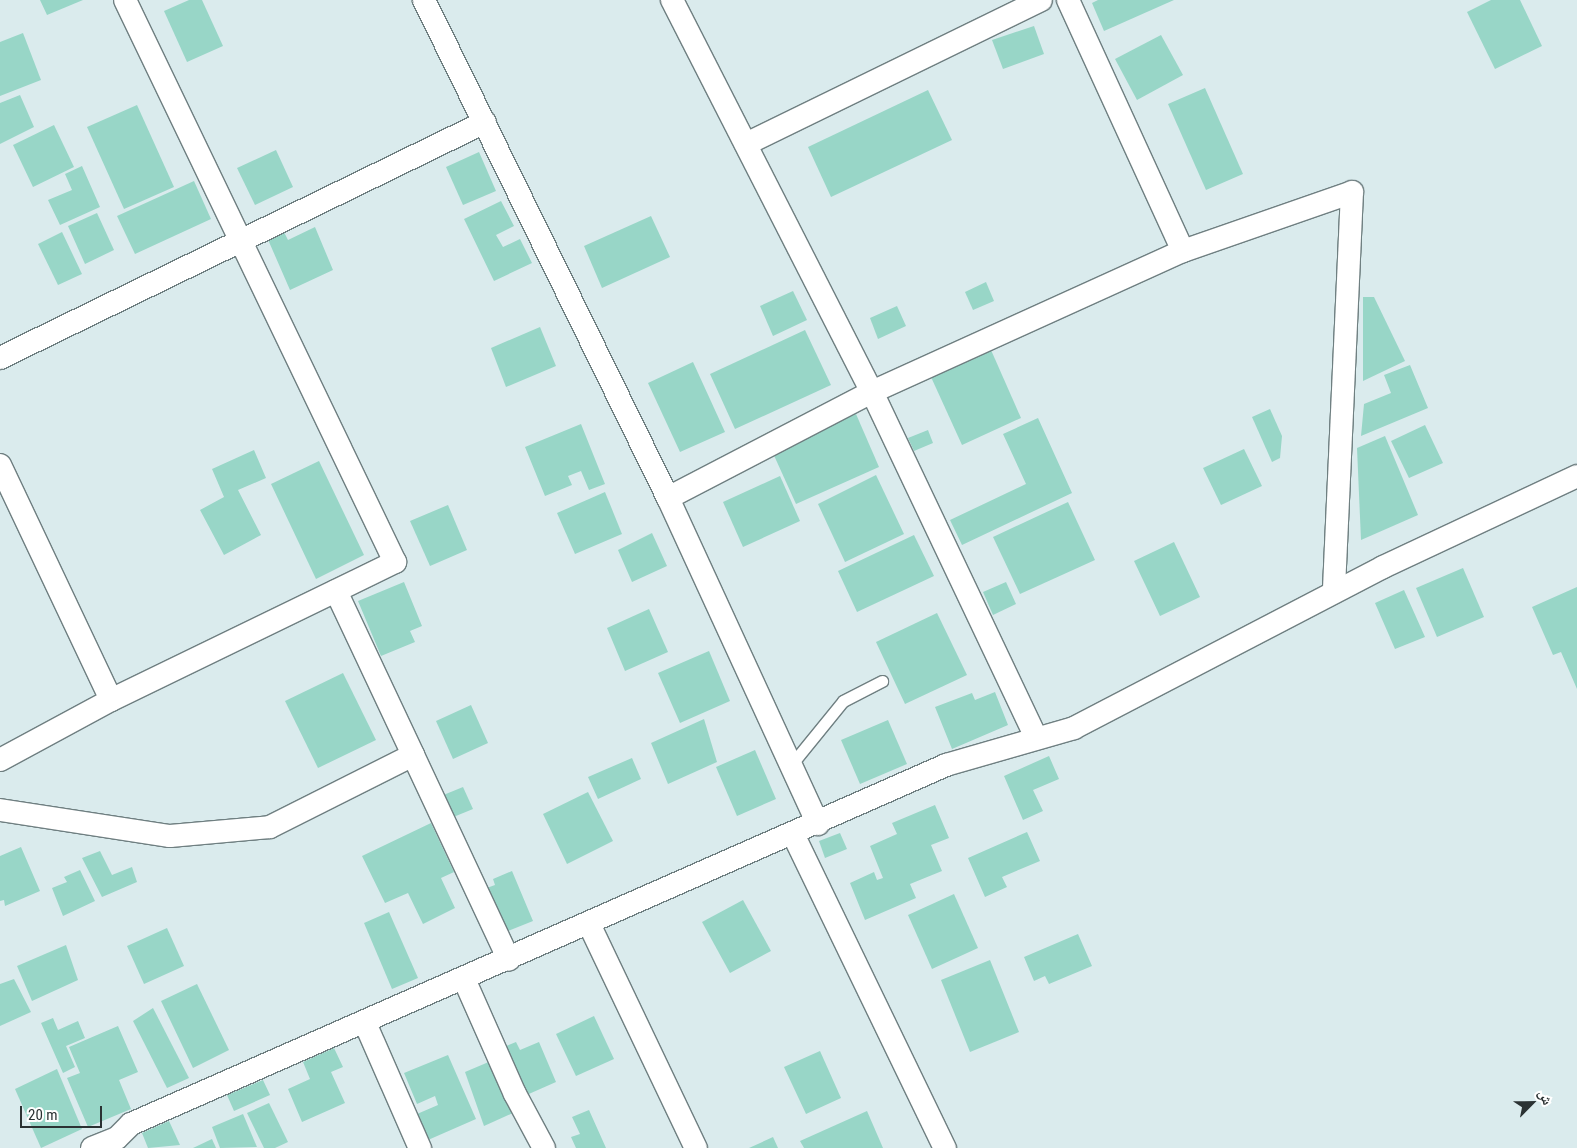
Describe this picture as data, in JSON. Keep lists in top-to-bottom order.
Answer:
{
  "scale_bar": "20 m",
  "north": "top right"
}
